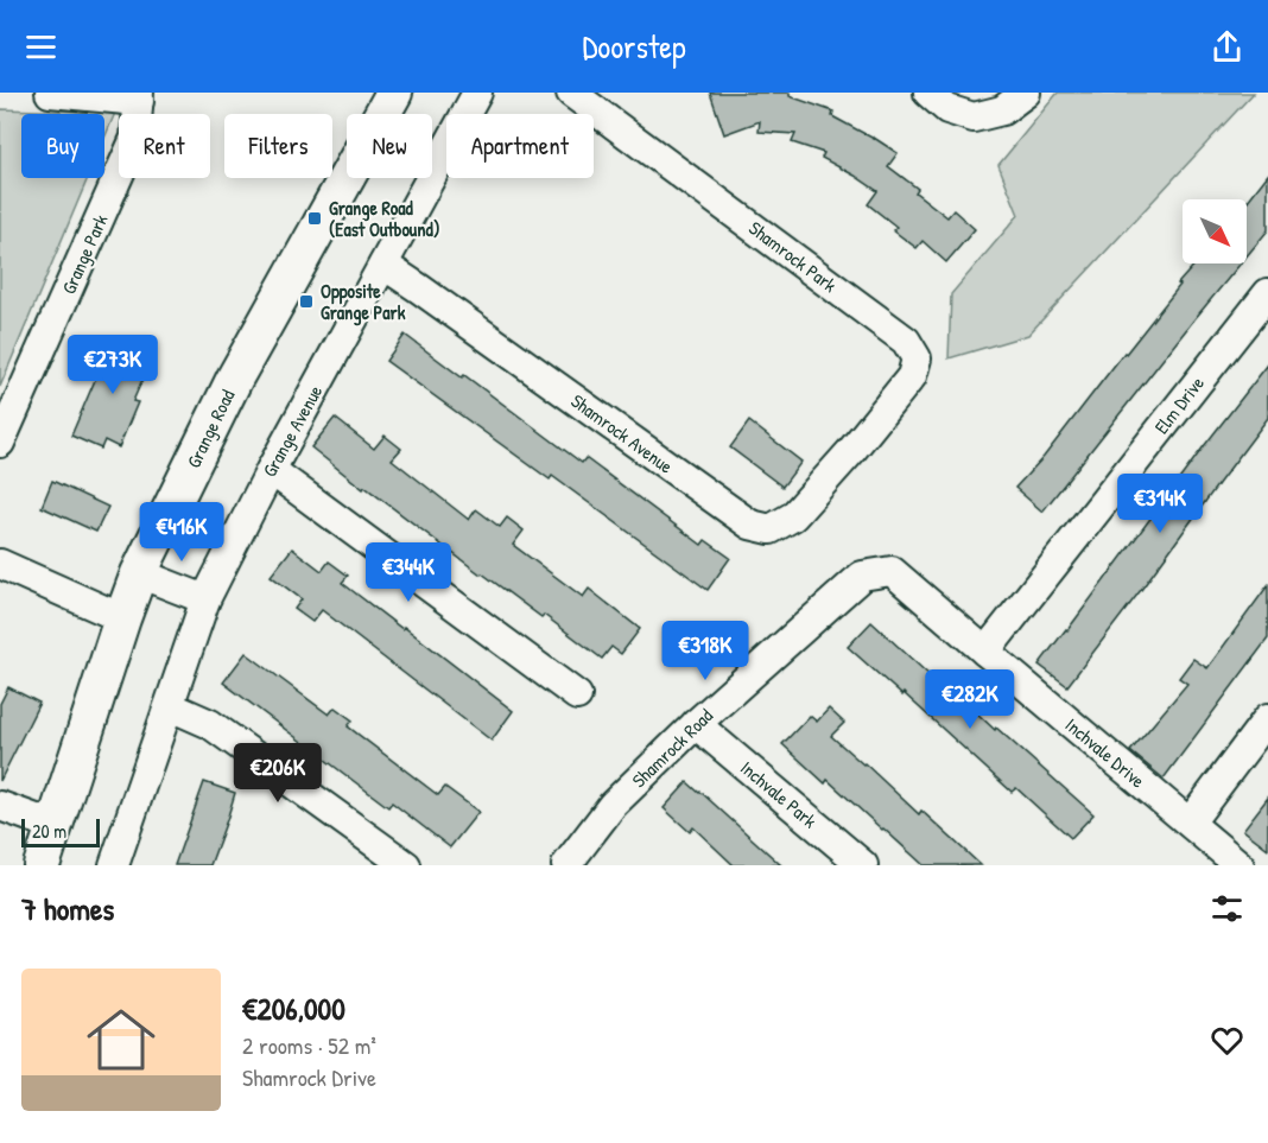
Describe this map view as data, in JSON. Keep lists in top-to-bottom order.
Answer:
{
  "streets": {
    "main road": ["Grange Road"],
    "street": [
      "Grange Park",
      "Shamrock Park",
      "Elm Drive",
      "Grange Avenue",
      "Shamrock Avenue",
      "Shamrock Road",
      "Inchvale Drive",
      "Inchvale Park"
    ]
  },
  "crossings": [
    ["Shamrock Park", "Shamrock Avenue"],
    ["Elm Drive", "Inchvale Drive"],
    ["Grange Avenue", "Shamrock Avenue"],
    ["Shamrock Road", "Inchvale Drive"],
    ["Shamrock Road", "Inchvale Park"]
  ],
  "places": {
    "transit": ["Grange Road (East Outbound)", "Opposite Grange Park"]
  },
  "scale_bar": "20 m",
  "north": "bottom right",
  "page": {
    "header": "Doorstep",
    "chip": [
      "Buy",
      "Rent",
      "Filters",
      "New",
      "Apartment"
    ],
    "price": [
      "€273K",
      "€314K",
      "€416K",
      "€344K",
      "€318K",
      "€282K",
      "€206K"
    ],
    "scale": "20 m",
    "heading": "7 homes",
    "list": [
      {
        "name": "€206,000",
        "note": "2 rooms · 52 m² · Shamrock Drive"
      }
    ]
  }
}
